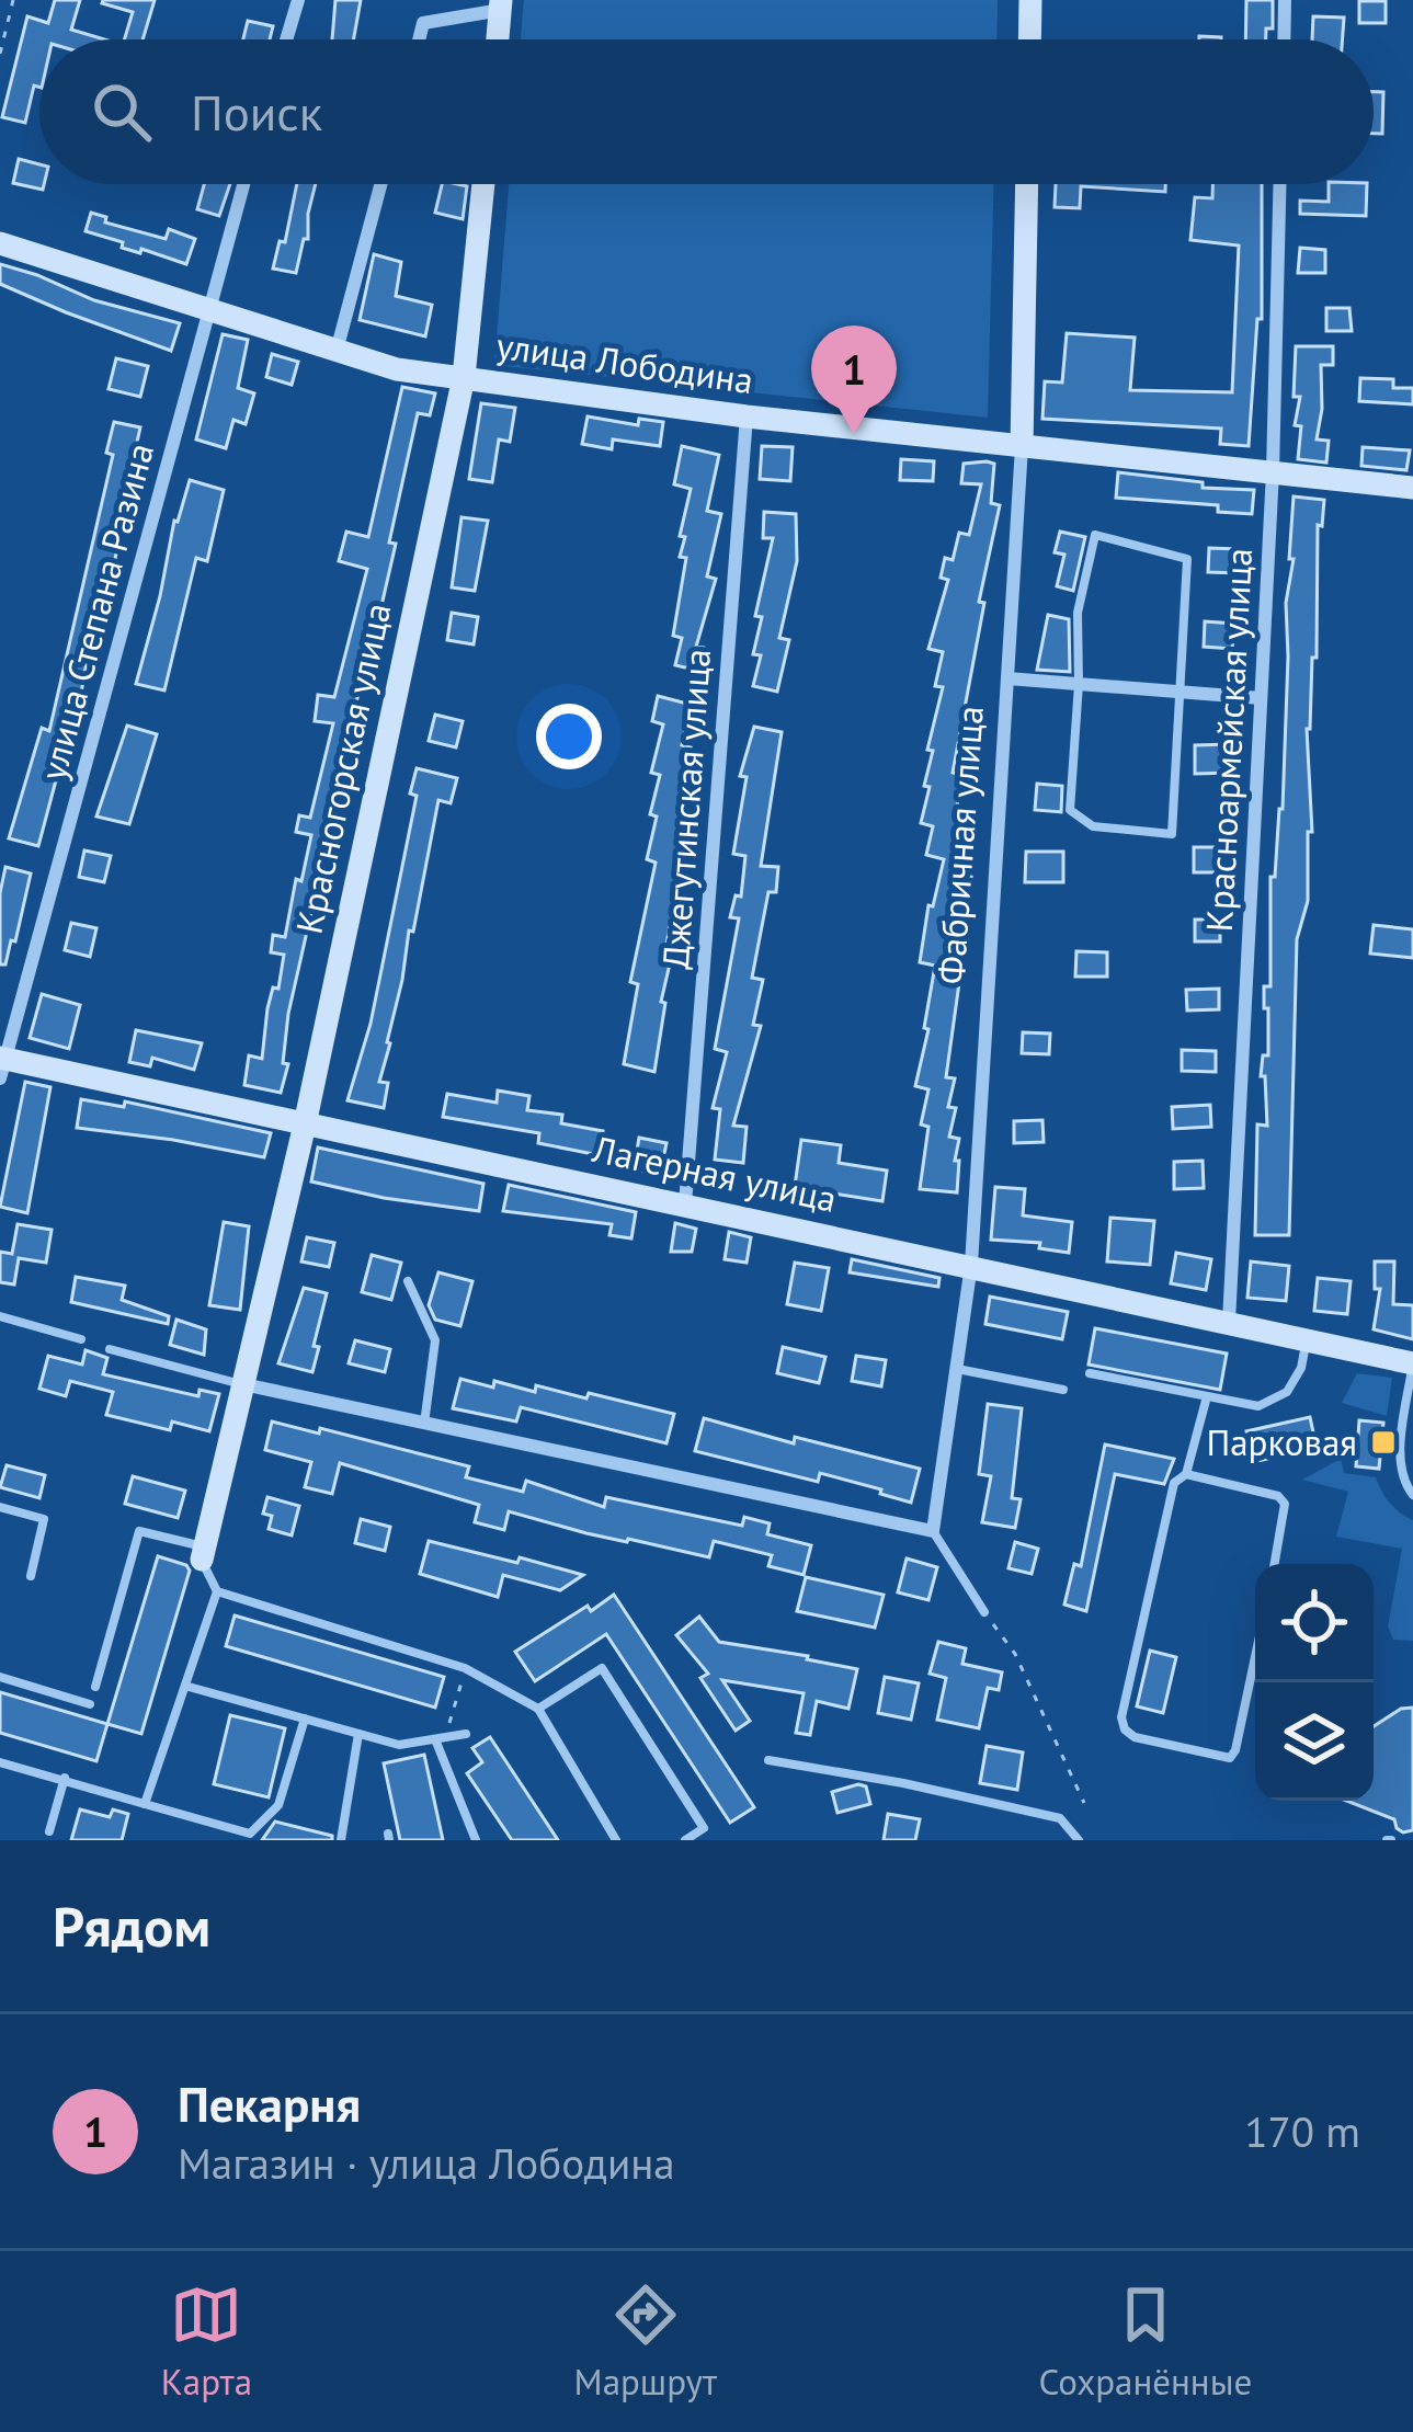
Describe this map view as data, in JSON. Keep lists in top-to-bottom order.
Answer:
{
  "streets": {
    "street": [
      "улица Лободина",
      "улица Степана Разина",
      "Красноармейская улица",
      "Красногорская улица",
      "Джегутинская улица",
      "Фабричная улица",
      "Лагерная улица"
    ]
  },
  "crossings": [
    ["улица Лободина", "улица Степана Разина"],
    ["улица Лободина", "Красноармейская улица"],
    ["улица Лободина", "Красногорская улица"],
    ["улица Лободина", "Джегутинская улица"],
    ["улица Лободина", "Фабричная улица"],
    ["улица Степана Разина", "Лагерная улица"],
    ["Красноармейская улица", "Лагерная улица"],
    ["Красногорская улица", "Лагерная улица"],
    ["Джегутинская улица", "Лагерная улица"],
    ["Фабричная улица", "Лагерная улица"]
  ],
  "places": {
    "transit": ["Парковая"]
  },
  "page": {
    "search": "Поиск",
    "pins": "1",
    "heading": "Рядом",
    "list": [
      {
        "mark": "1",
        "name": "Пекарня",
        "note": "Магазин · улица Лободина",
        "value": "170 m"
      }
    ],
    "nav": ["Карта", "Маршрут", "Сохранённые"]
  }
}
